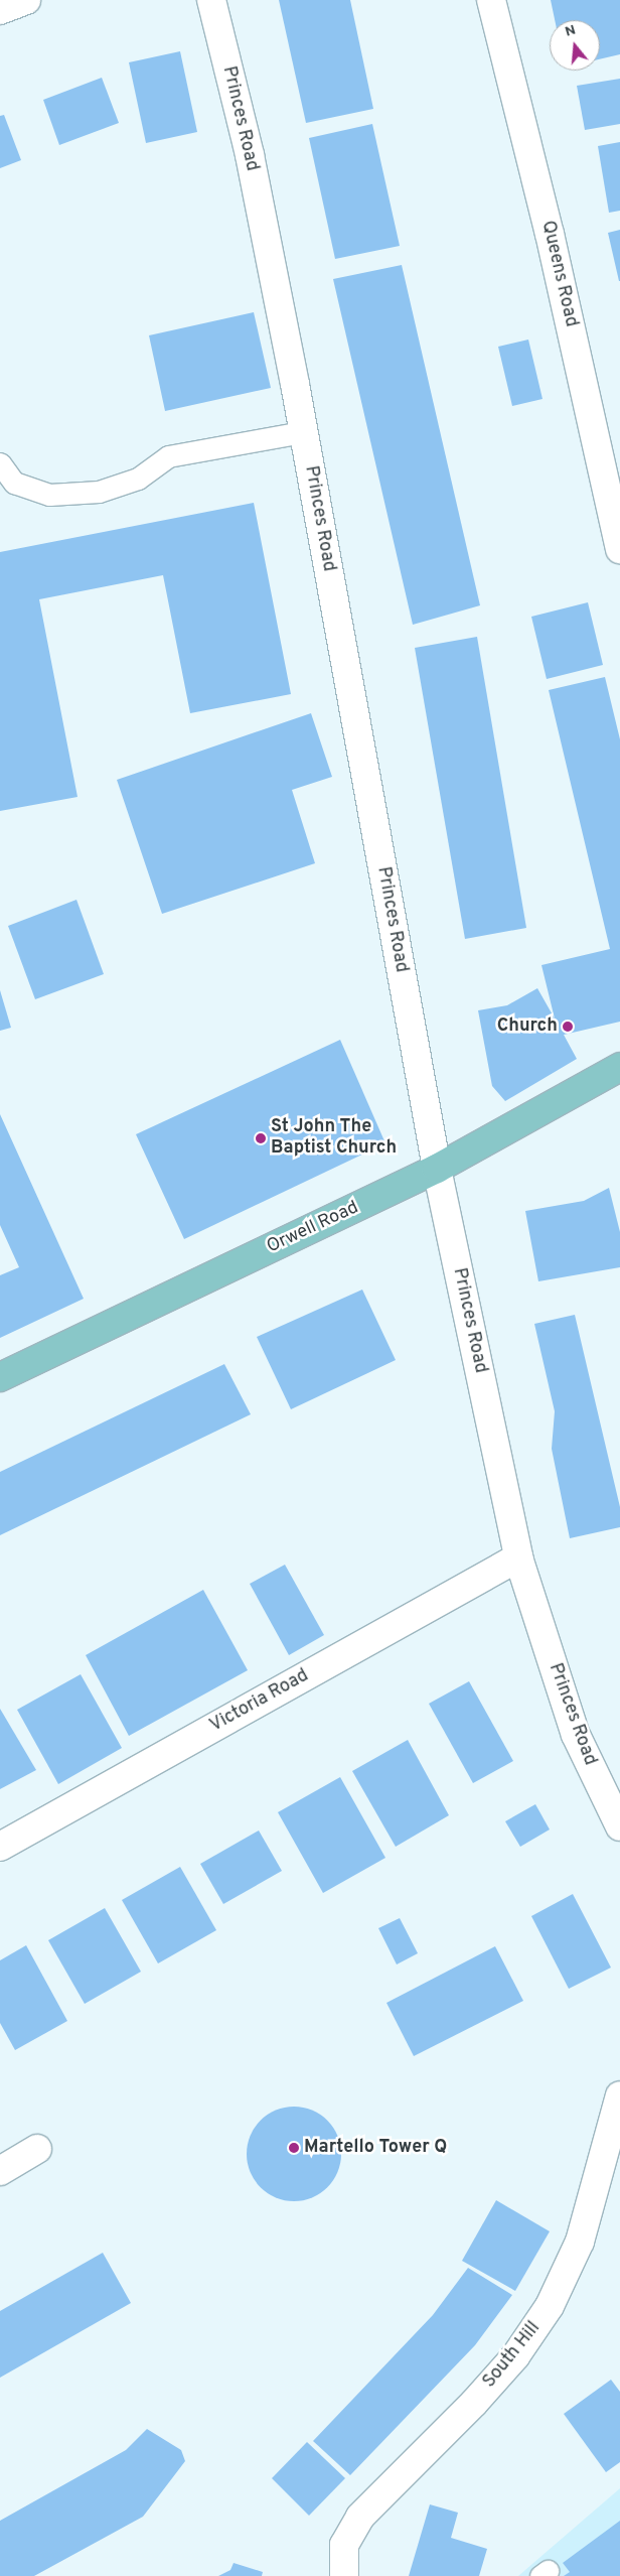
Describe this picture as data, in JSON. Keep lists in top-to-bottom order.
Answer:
{
  "streets": {
    "main road": ["Orwell Road"],
    "street": [
      "Princes Road",
      "Queens Road",
      "Victoria Road",
      "South Hill"
    ]
  },
  "crossings": [
    ["Princes Road", "Orwell Road"],
    ["Princes Road", "Victoria Road"]
  ],
  "places": ["Church", "St John The Baptist Church", "Martello Tower Q"],
  "north": "top"
}
